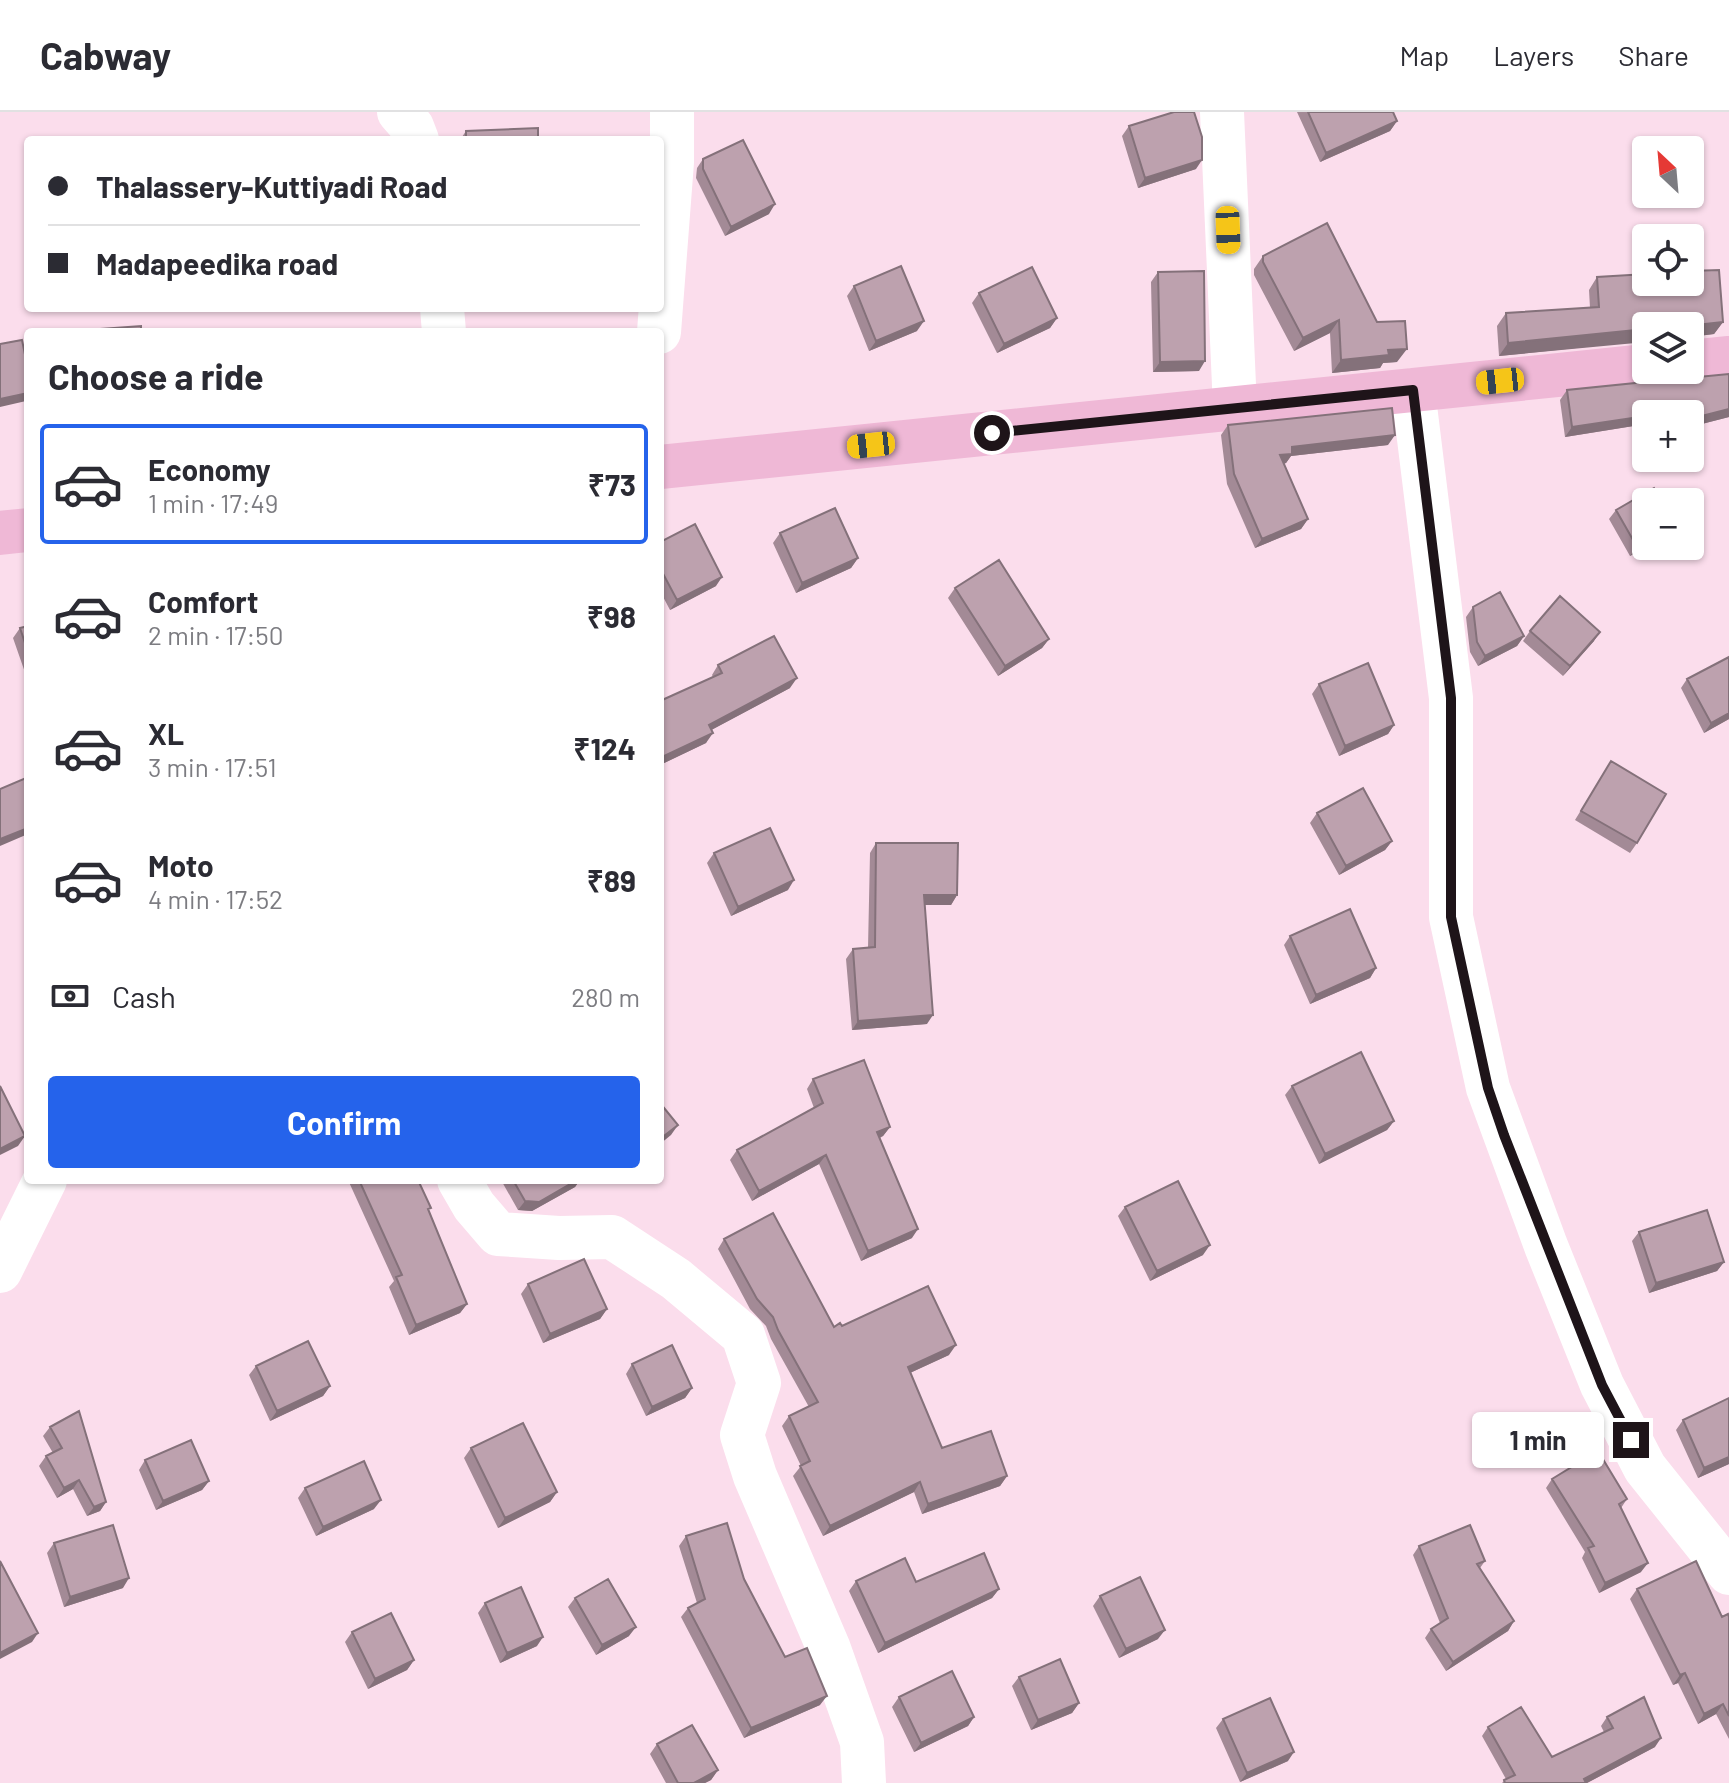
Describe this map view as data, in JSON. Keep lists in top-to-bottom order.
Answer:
{
  "north": "top left",
  "page": {
    "header": "Cabway",
    "nav": ["Map", "Layers", "Share"],
    "map_buttons": ["+", "−"],
    "banner": ["Thalassery-Kuttiyadi Road", "Madapeedika road"],
    "heading": "Choose a ride",
    "list": [
      {
        "name": "Economy",
        "note": "1 min · 17:49",
        "value": "₹73"
      },
      {
        "name": "Comfort",
        "note": "2 min · 17:50",
        "value": "₹98"
      },
      {
        "name": "XL",
        "note": "3 min · 17:51",
        "value": "₹124"
      },
      {
        "name": "Moto",
        "note": "4 min · 17:52",
        "value": "₹89"
      }
    ],
    "pay": ["Cash", "280 m"],
    "buttons": "Confirm",
    "bubble": "1 min"
  }
}
